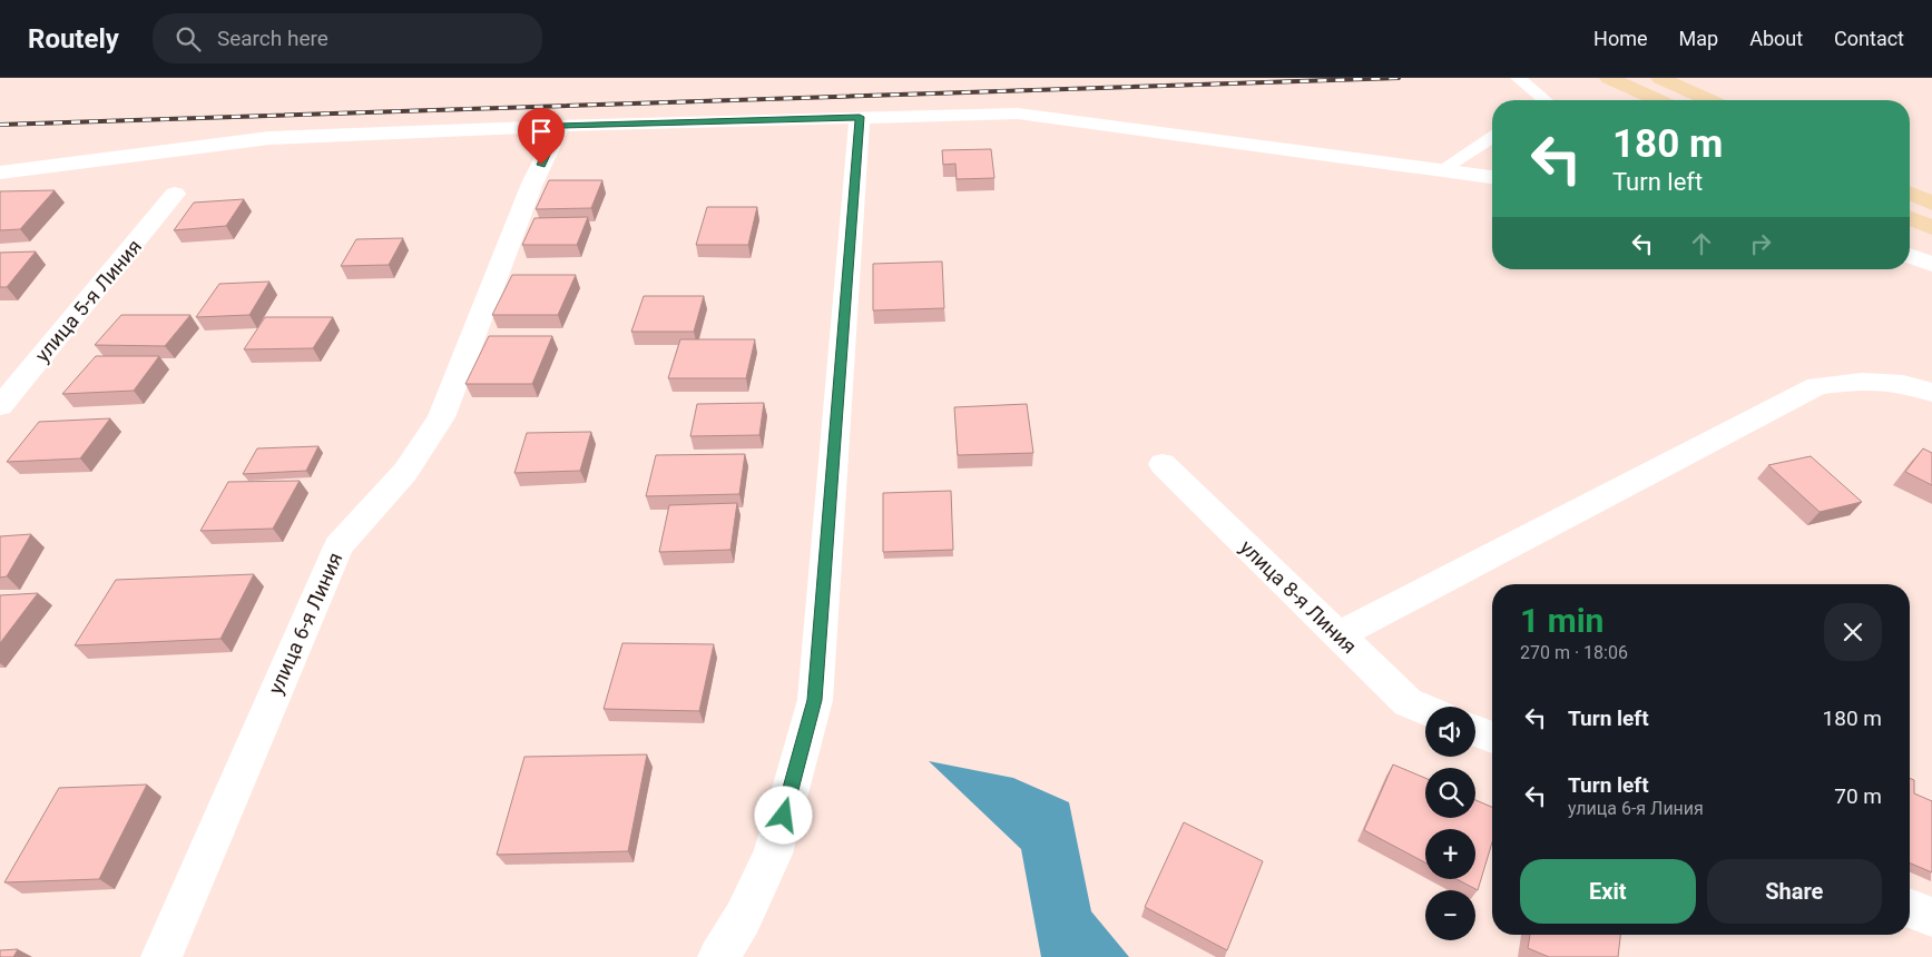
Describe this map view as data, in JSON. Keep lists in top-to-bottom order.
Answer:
{
  "streets": {
    "street": ["улица 5-я Линия", "улица 8-я Линия", "улица 6-я Линия"]
  },
  "page": {
    "header": "Routely",
    "search": "Search here",
    "nav": [
      "Home",
      "Map",
      "About",
      "Contact"
    ],
    "turn": ["180 m", "Turn left"],
    "heading": ["1 min", "270 m · 18:06"],
    "list": [
      {
        "name": "Turn left",
        "value": "180 m"
      },
      {
        "name": "Turn left",
        "note": "улица 6-я Линия",
        "value": "70 m"
      }
    ],
    "map_buttons": ["+", "−"],
    "buttons": ["Exit", "Share"]
  }
}
